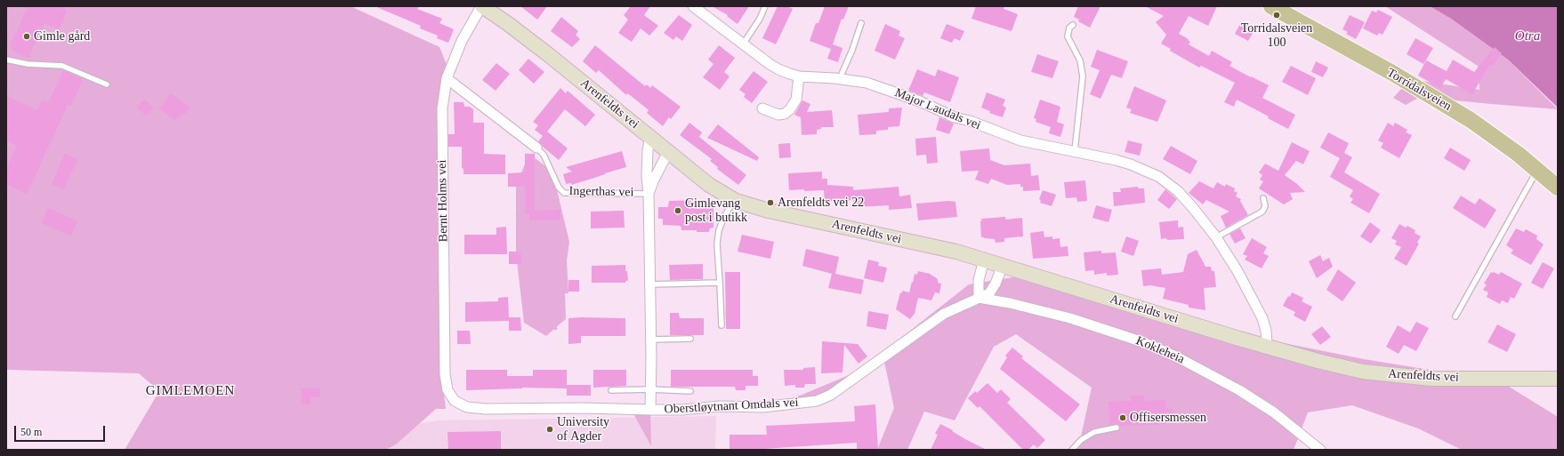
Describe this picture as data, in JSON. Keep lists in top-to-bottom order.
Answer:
{
  "streets": {
    "main road": ["Torridalsveien"],
    "street": [
      "Arenfeldts vei",
      "Major Laudals vei",
      "Ingerthas vei",
      "Bernt Holms vei",
      "Kokleheia",
      "Oberstløytnant Omdals vei"
    ]
  },
  "crossings": [
    ["Arenfeldts vei", "Major Laudals vei"],
    ["Arenfeldts vei", "Ingerthas vei"],
    ["Arenfeldts vei", "Bernt Holms vei"],
    ["Arenfeldts vei", "Oberstløytnant Omdals vei"],
    ["Ingerthas vei", "Oberstløytnant Omdals vei"],
    ["Bernt Holms vei", "Oberstløytnant Omdals vei"],
    ["Kokleheia", "Oberstløytnant Omdals vei"]
  ],
  "districts": ["GIMLEMOEN"],
  "water": ["Otra"],
  "places": [
    "Torridalsveien 100",
    "Gimle gård",
    "Arenfeldts vei 22",
    "Gimlevang post i butikk",
    "Offisersmessen",
    "University of Agder"
  ],
  "scale_bar": "50 m"
}
